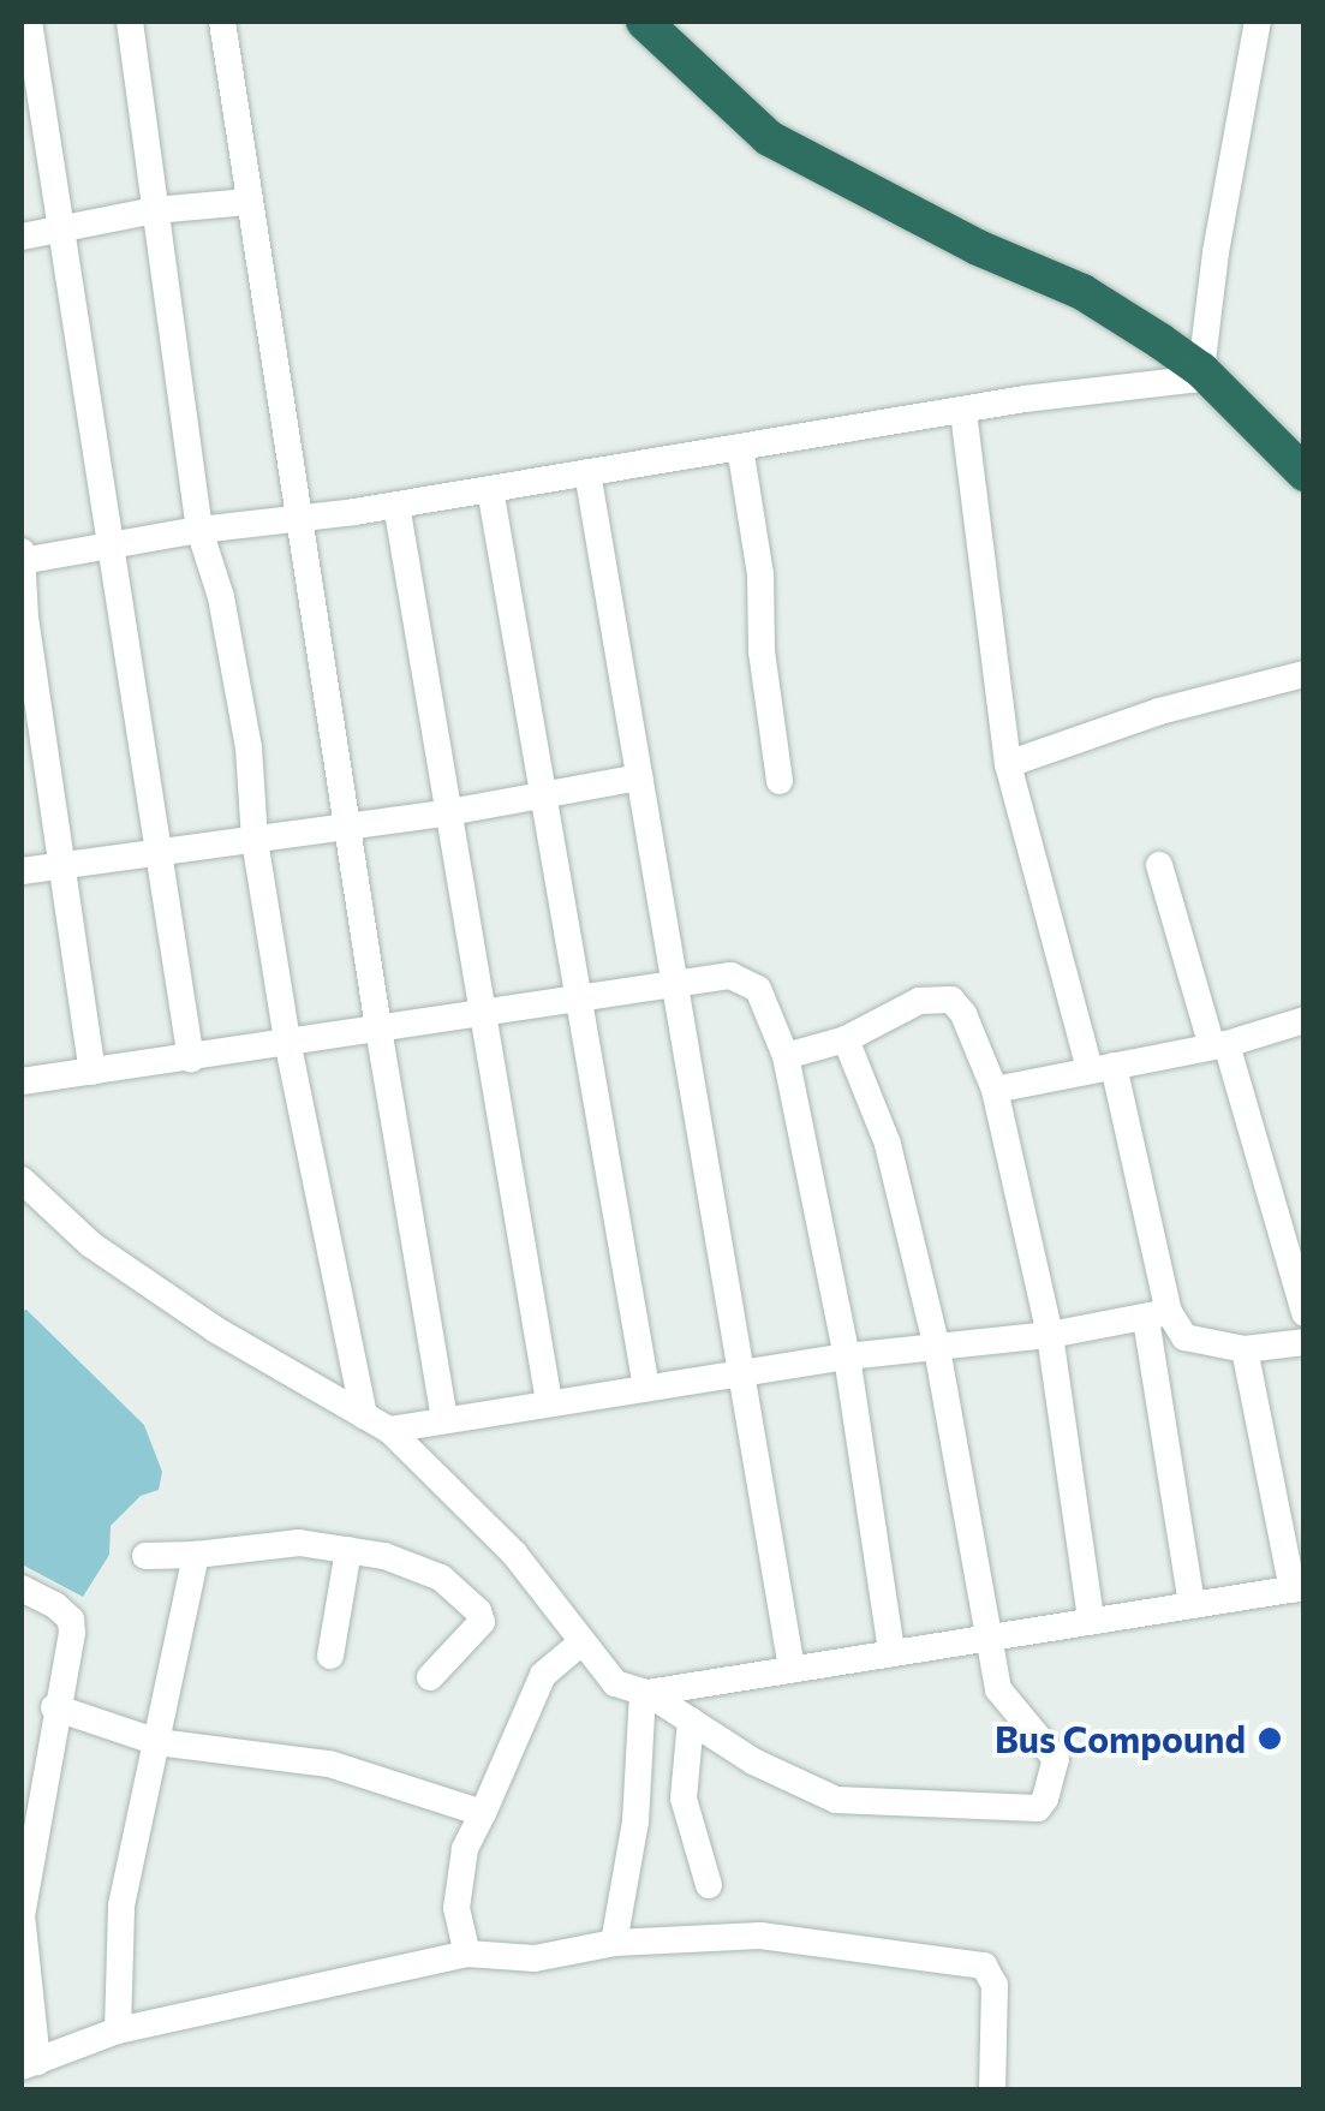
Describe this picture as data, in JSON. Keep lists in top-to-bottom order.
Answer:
{
  "places": ["Bus Compound"]
}
